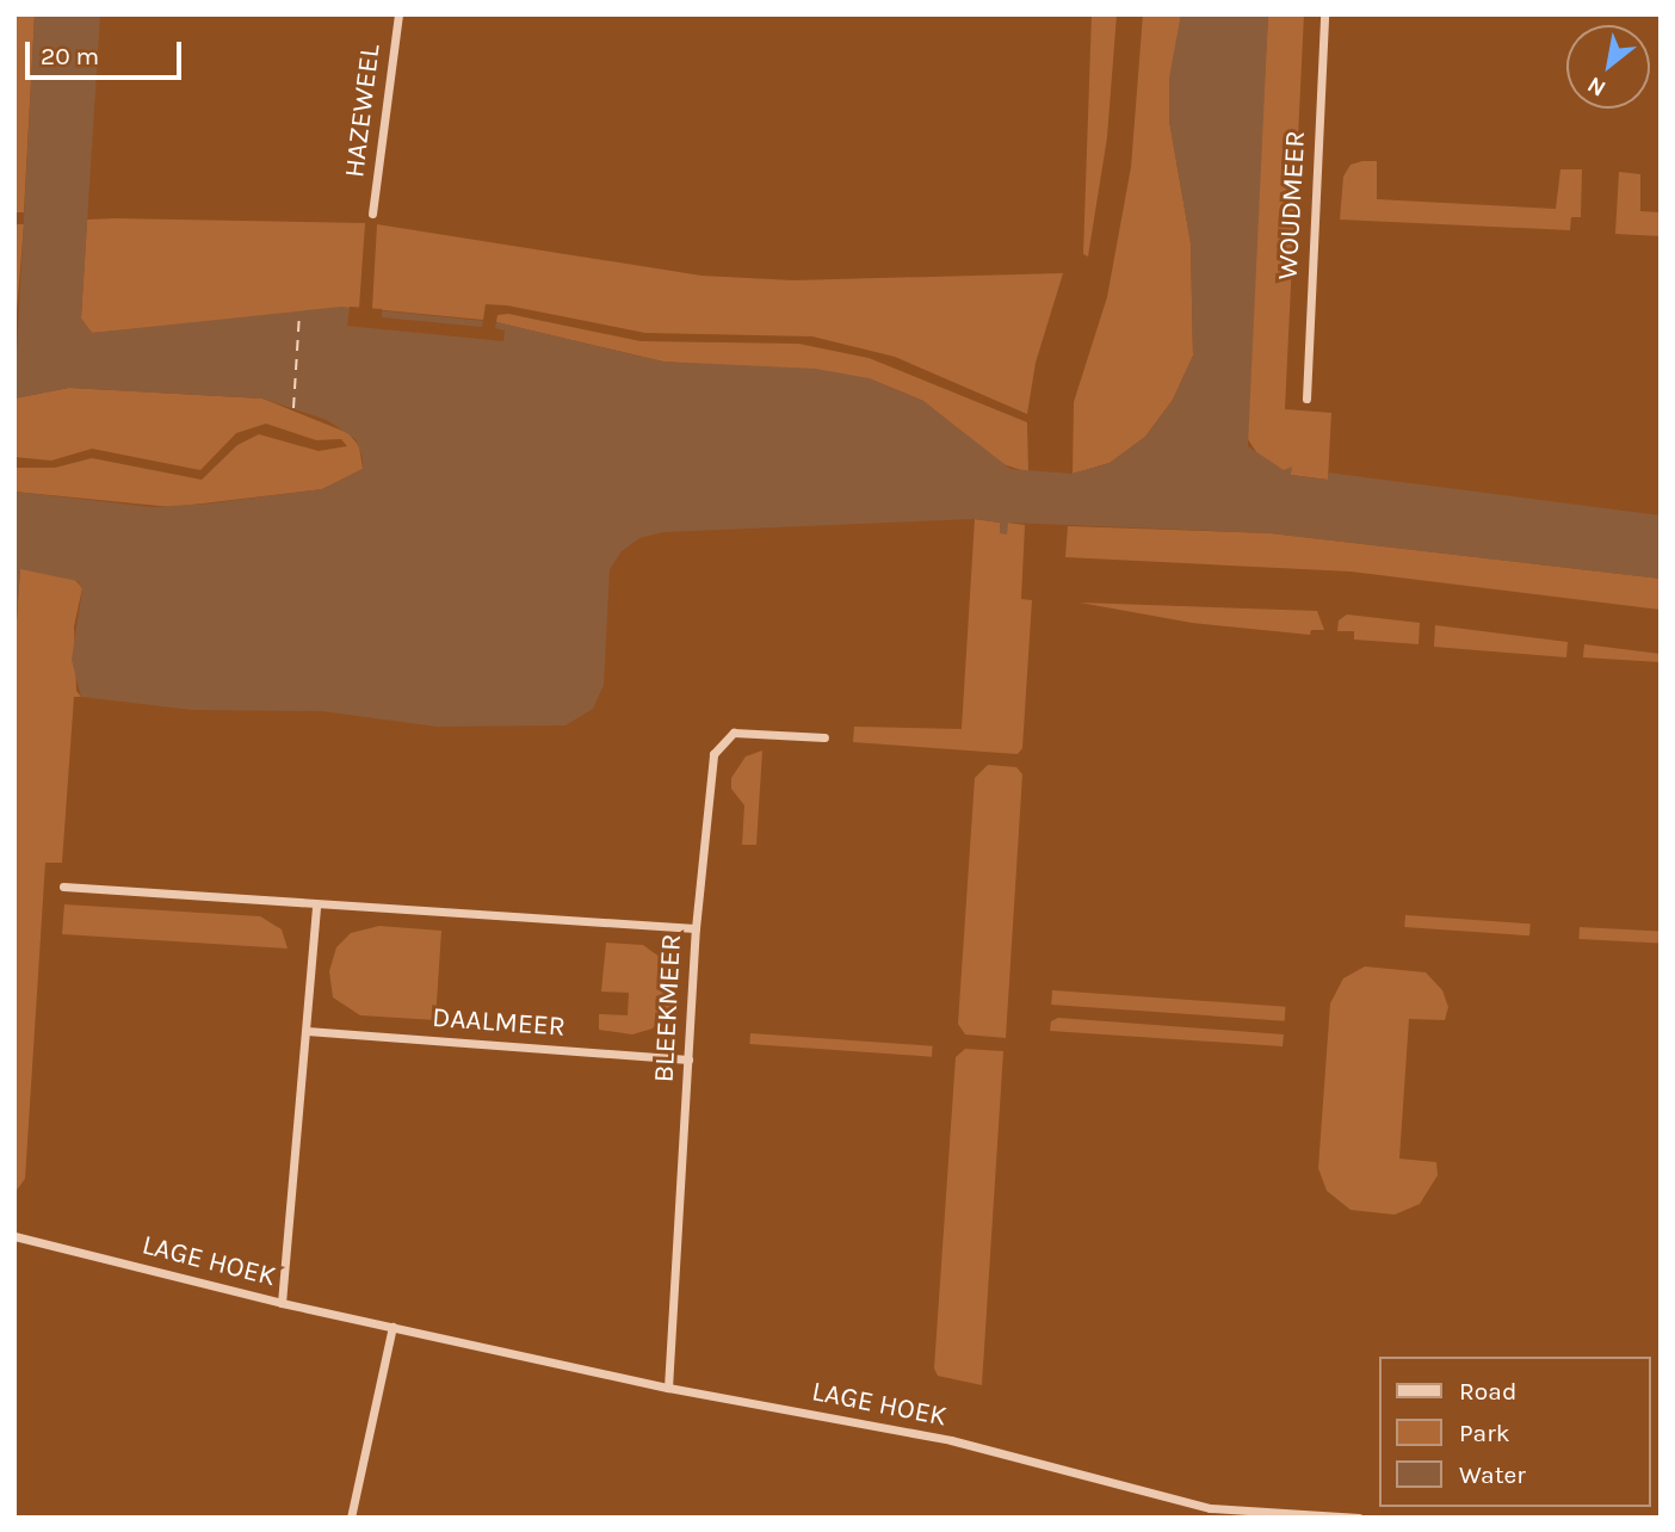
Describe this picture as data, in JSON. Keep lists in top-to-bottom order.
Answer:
{
  "streets": {
    "street": [
      "HAZEWEEL",
      "WOUDMEER",
      "BLEEKMEER",
      "DAALMEER",
      "LAGE HOEK"
    ]
  },
  "crossings": [
    ["BLEEKMEER", "DAALMEER"],
    ["BLEEKMEER", "LAGE HOEK"]
  ],
  "legend": ["Road", "Park", "Water"],
  "scale_bar": "20 m",
  "north": "bottom left"
}
